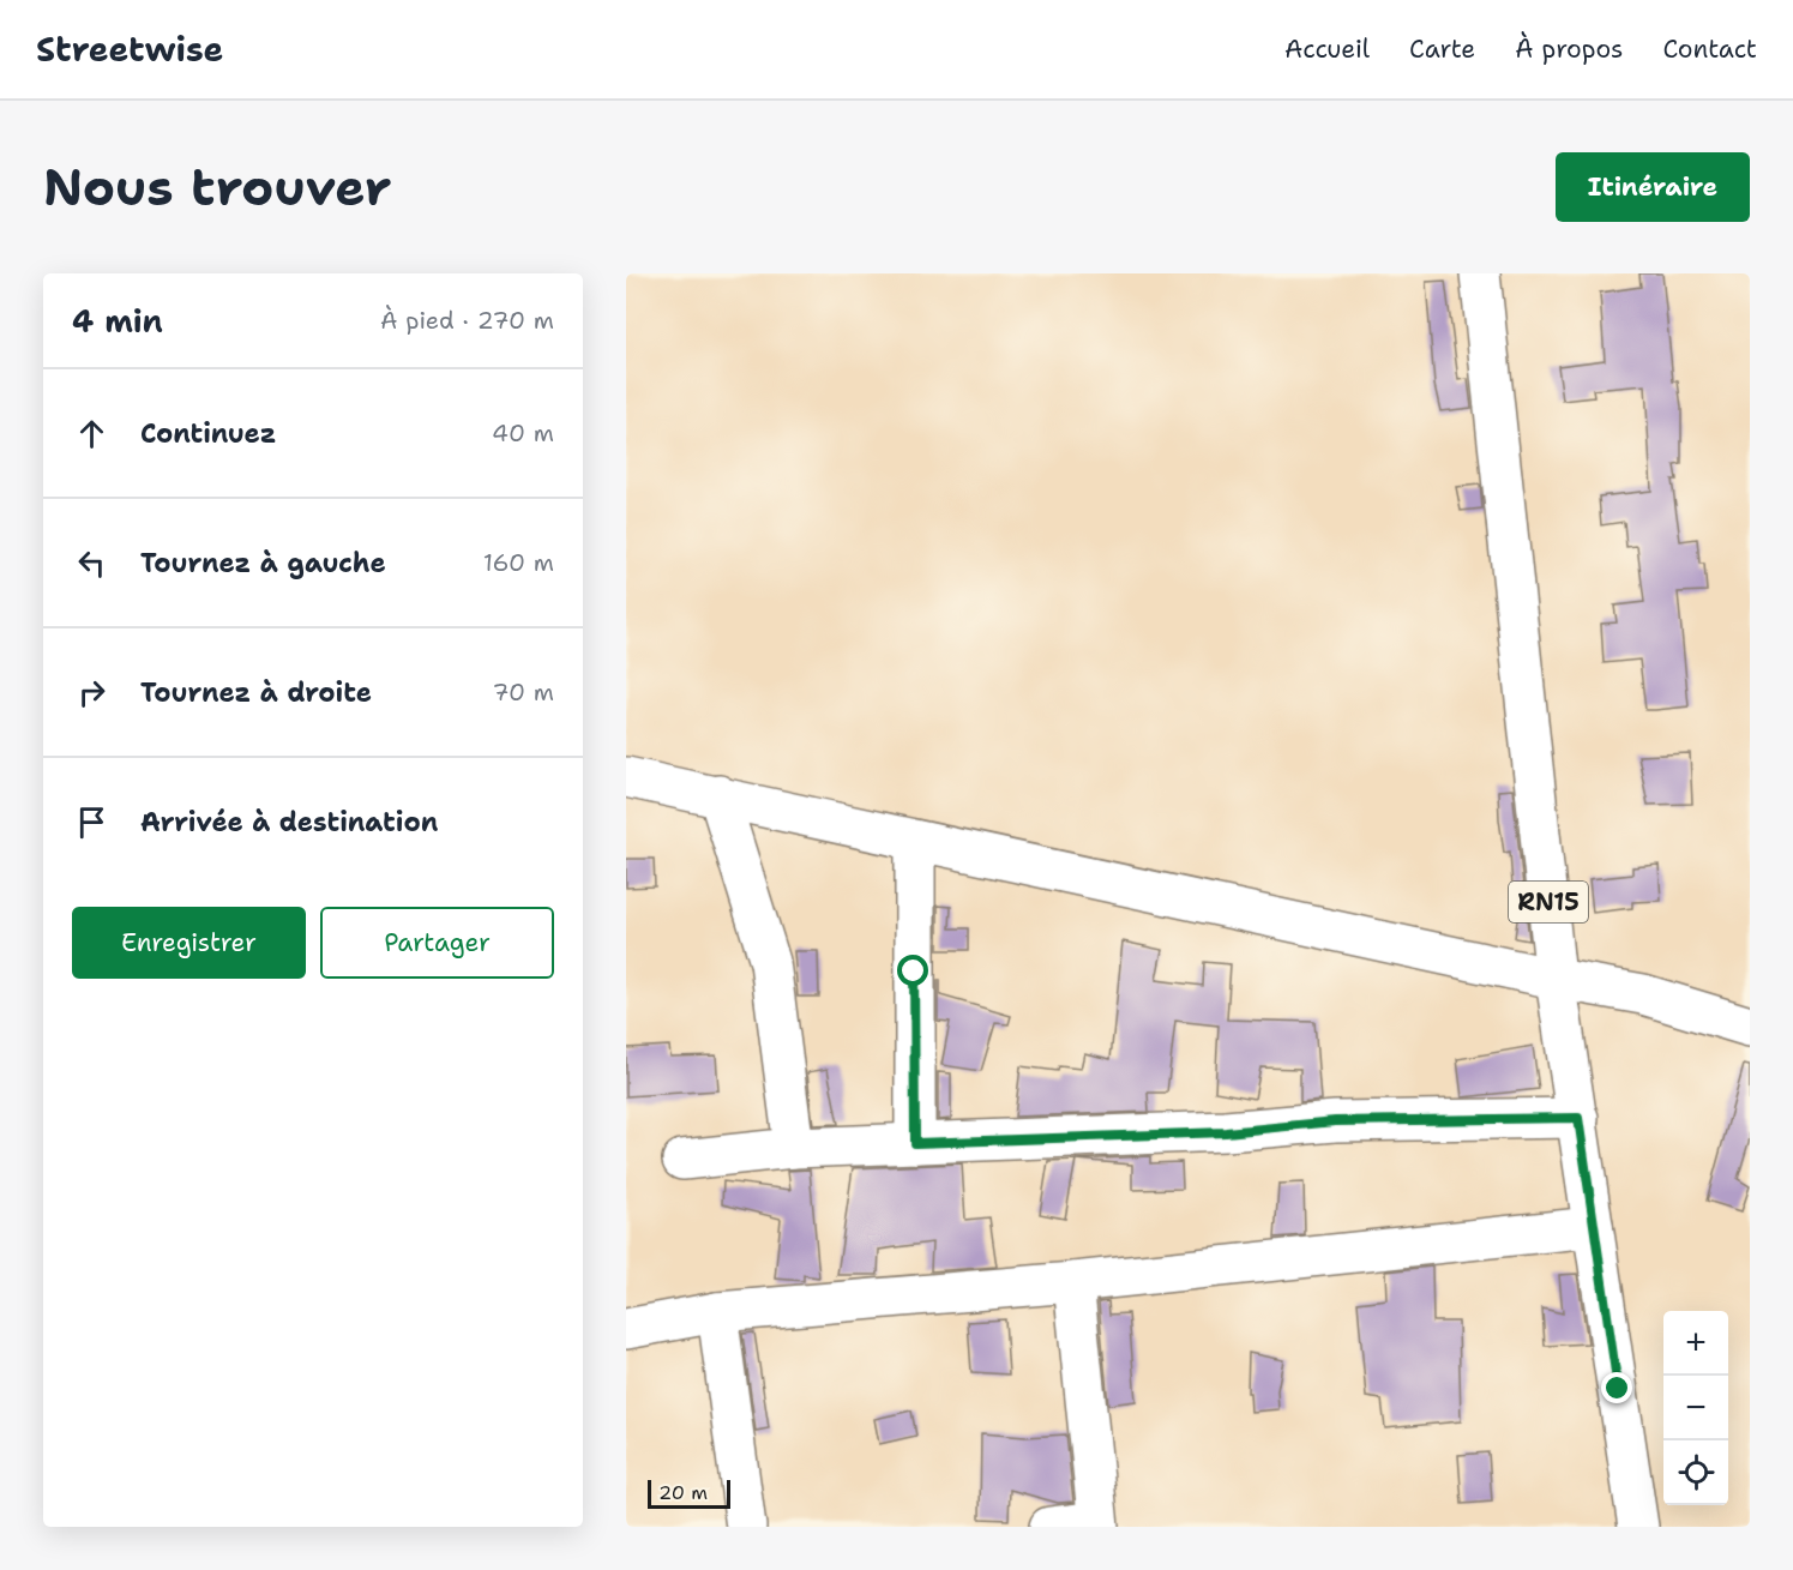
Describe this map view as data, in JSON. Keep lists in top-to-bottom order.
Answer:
{
  "streets": {
    "street": ["RN15"]
  },
  "scale_bar": "20 m",
  "page": {
    "header": "Streetwise",
    "nav": [
      "Accueil",
      "Carte",
      "À propos",
      "Contact"
    ],
    "buttons": [
      "Itinéraire",
      ["Enregistrer", "Partager"]
    ],
    "title": "Nous trouver",
    "heading": ["4 min", "À pied · 270 m"],
    "list": [
      ["Continuez", "40 m"],
      ["Tournez à gauche", "160 m"],
      ["Tournez à droite", "70 m"],
      "Arrivée à destination"
    ],
    "map_buttons": ["+", "−"],
    "scale": "20 m"
  }
}
